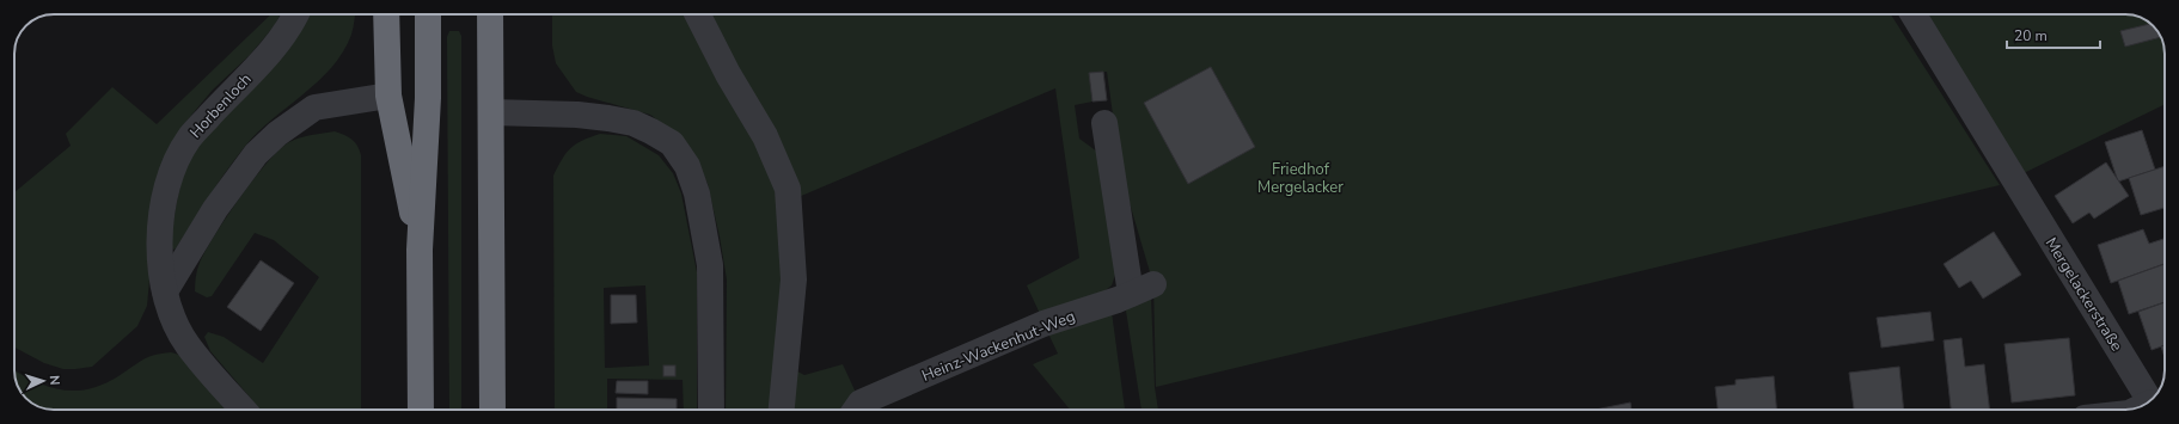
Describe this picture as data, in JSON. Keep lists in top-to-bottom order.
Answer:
{
  "streets": {
    "street": ["Horbenloch", "Mergelackerstraße", "Heinz-Wackenhut-Weg"]
  },
  "parks": ["Friedhof Mergelacker"],
  "scale_bar": "20 m",
  "north": "right"
}
